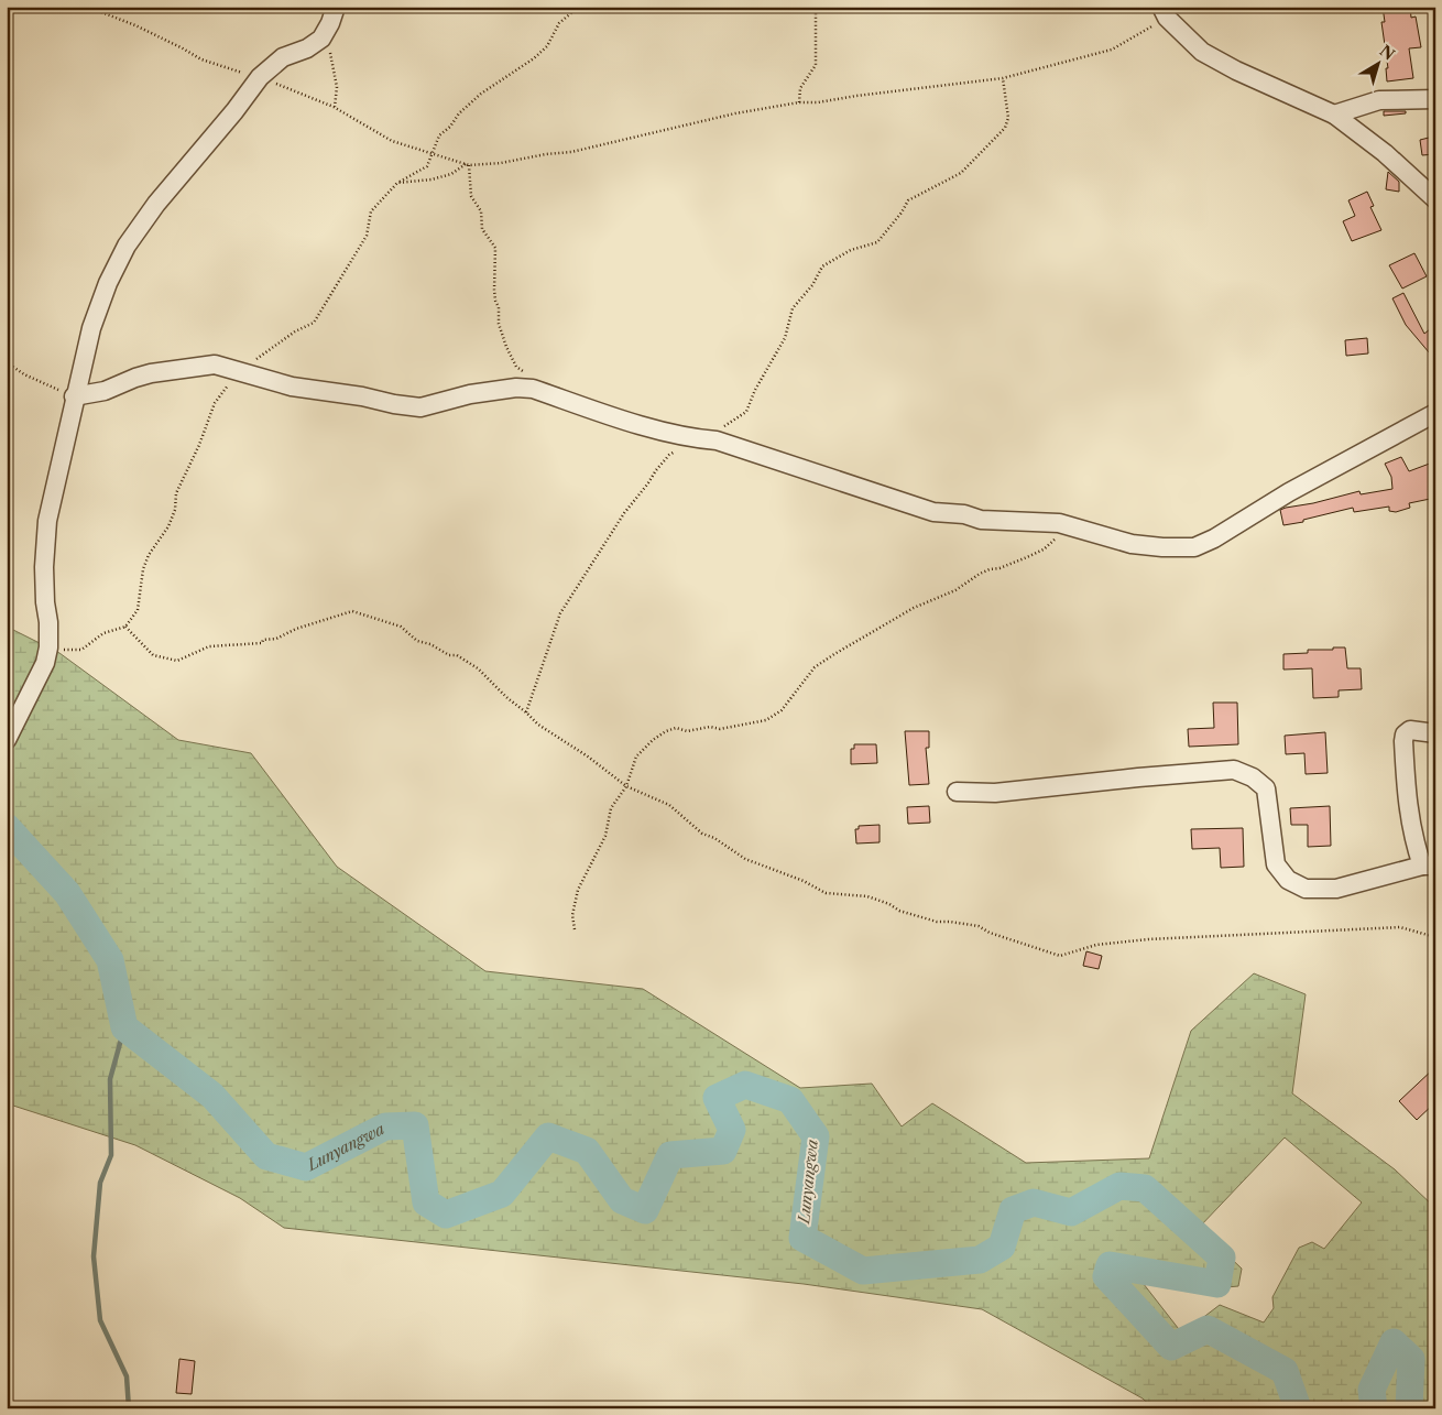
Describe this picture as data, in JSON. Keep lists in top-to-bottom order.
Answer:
{
  "water": ["Lunyangwa"],
  "north": "top right"
}
